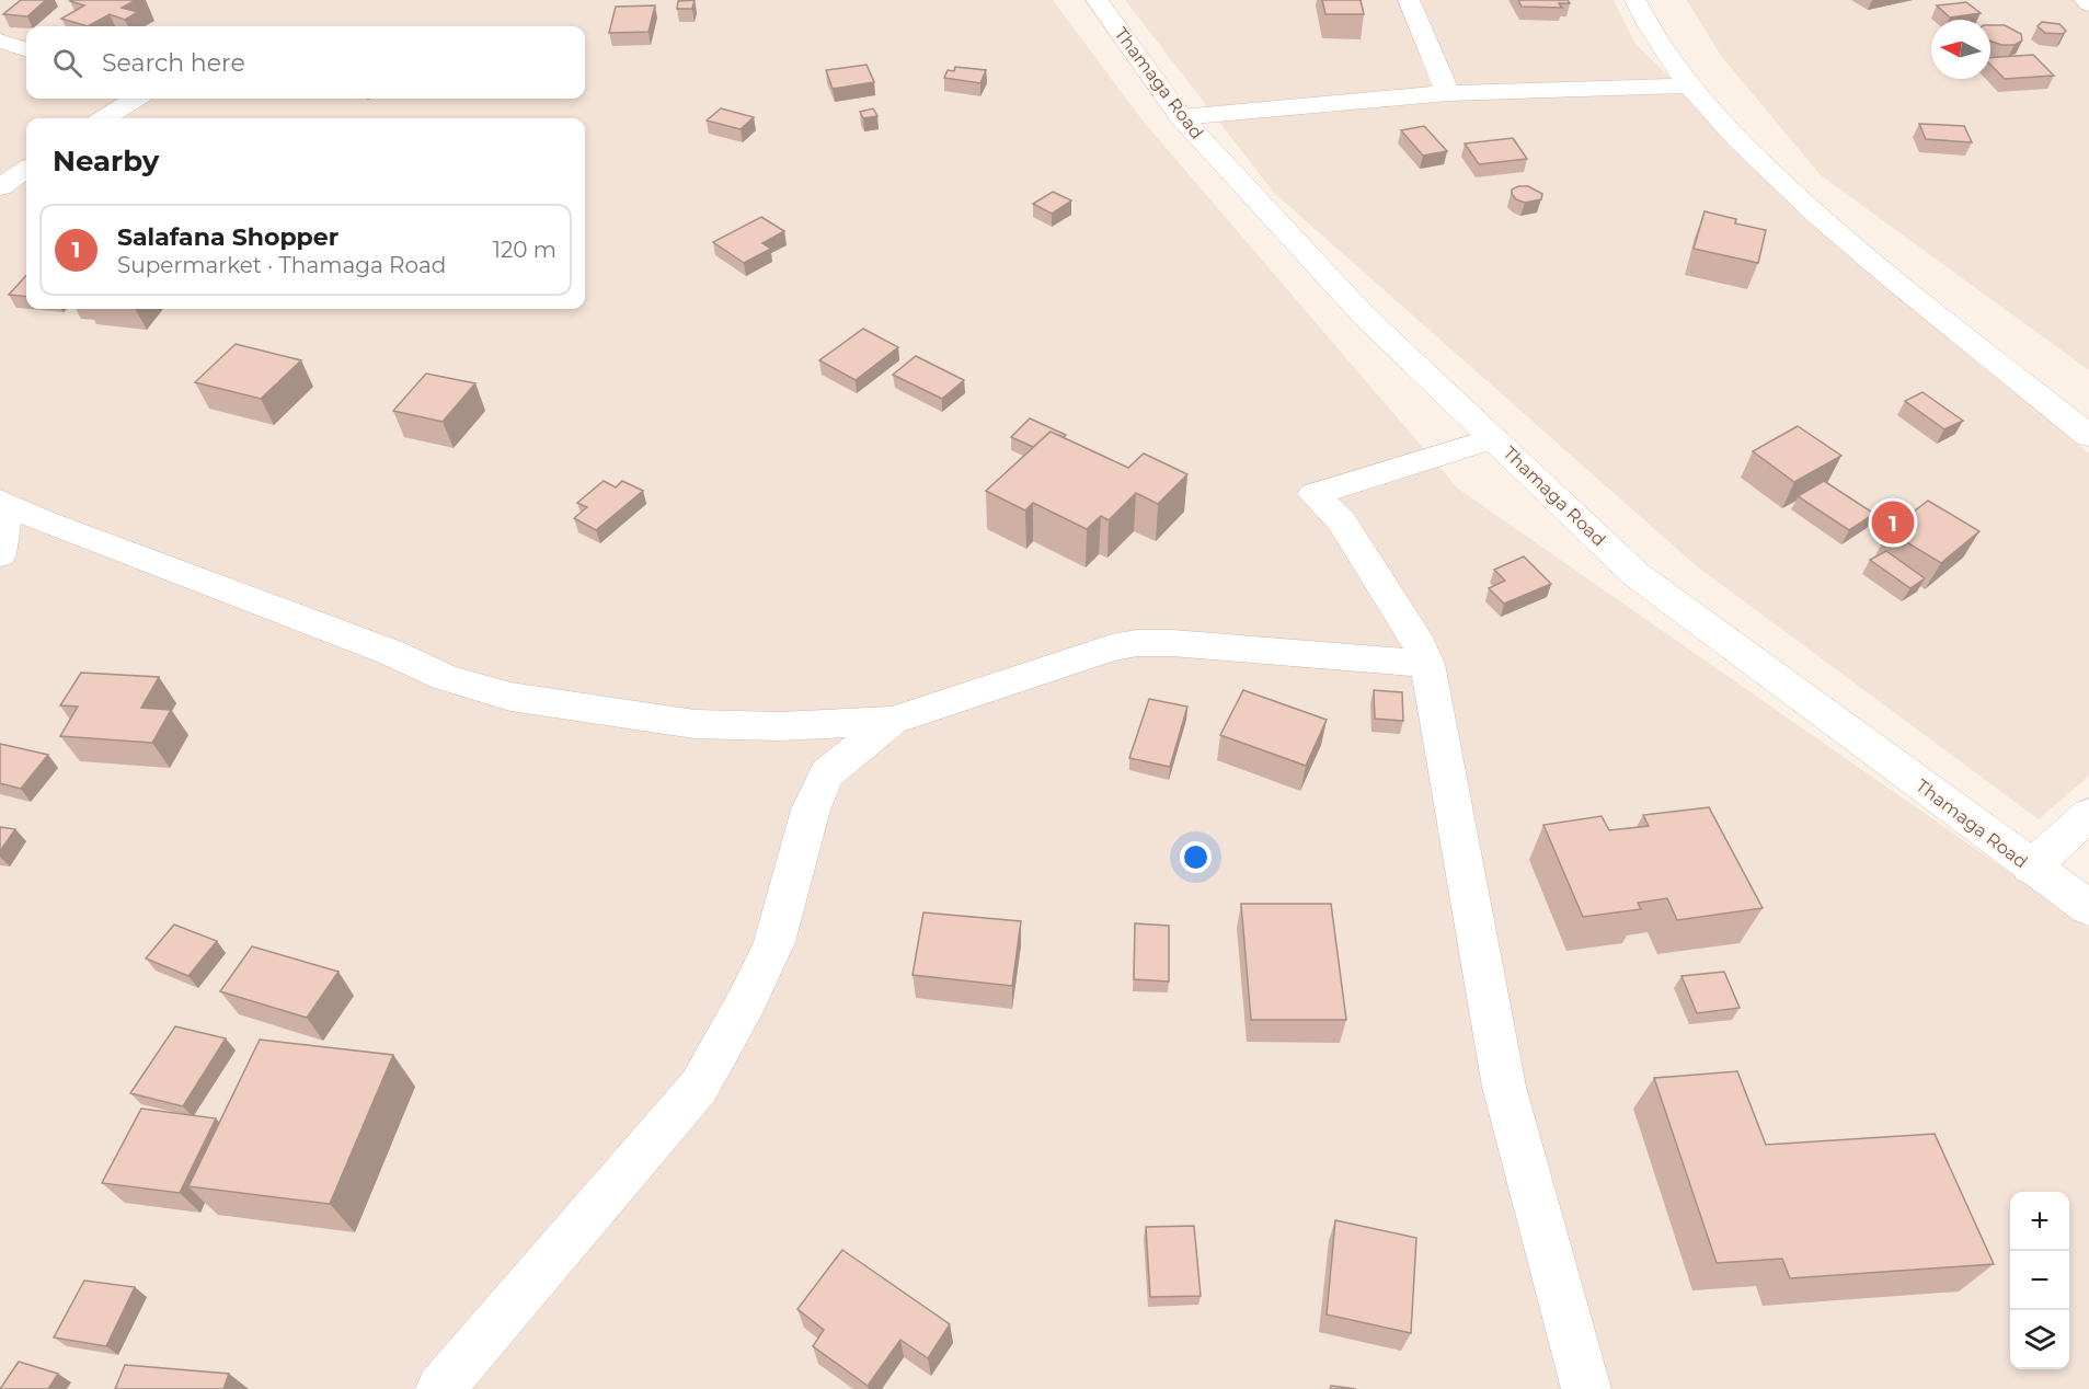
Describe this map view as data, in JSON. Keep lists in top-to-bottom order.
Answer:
{
  "streets": {
    "street": ["Thamaga Road"]
  },
  "north": "left",
  "page": {
    "search": "Search here",
    "heading": "Nearby",
    "list": [
      {
        "mark": "1",
        "name": "Salafana Shopper",
        "note": "Supermarket · Thamaga Road",
        "value": "120 m"
      }
    ],
    "pins": "1",
    "map_buttons": ["+", "−"]
  }
}
